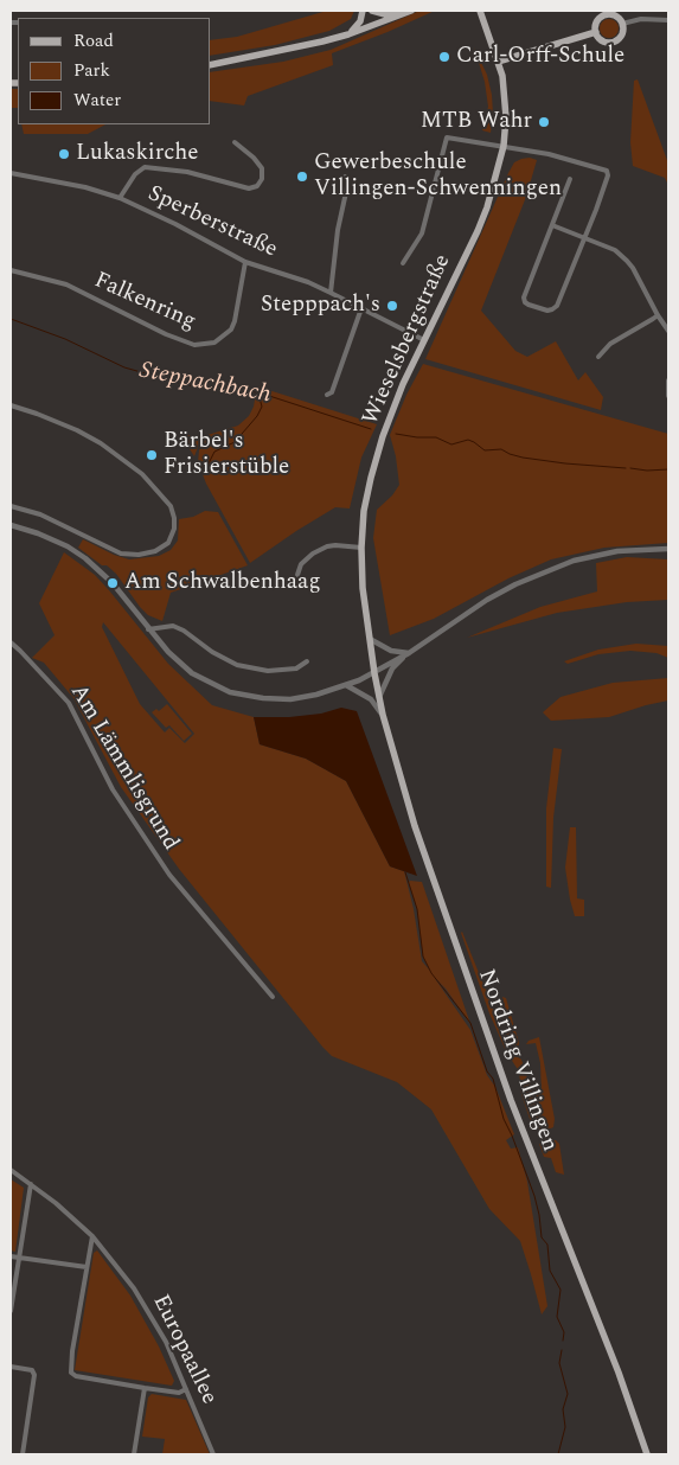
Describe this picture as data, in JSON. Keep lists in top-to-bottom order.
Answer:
{
  "streets": {
    "main road": ["Wieselsbergstraße", "Nordring Villingen"],
    "street": [
      "Sperberstraße",
      "Falkenring",
      "Am Lämmlisgrund",
      "Europaallee"
    ]
  },
  "crossings": [
    ["Sperberstraße", "Falkenring"],
    ["Sperberstraße", "Wieselsbergstraße"],
    ["Wieselsbergstraße", "Nordring Villingen"]
  ],
  "water": ["Steppachbach"],
  "places": [
    "Carl-Orff-Schule",
    "MTB Wahr",
    "Lukaskirche",
    "Gewerbeschule Villingen-Schwenningen",
    "Stepppach's",
    "Bärbel's Frisierstüble",
    "Am Schwalbenhaag"
  ],
  "legend": ["Road", "Park", "Water"]
}
